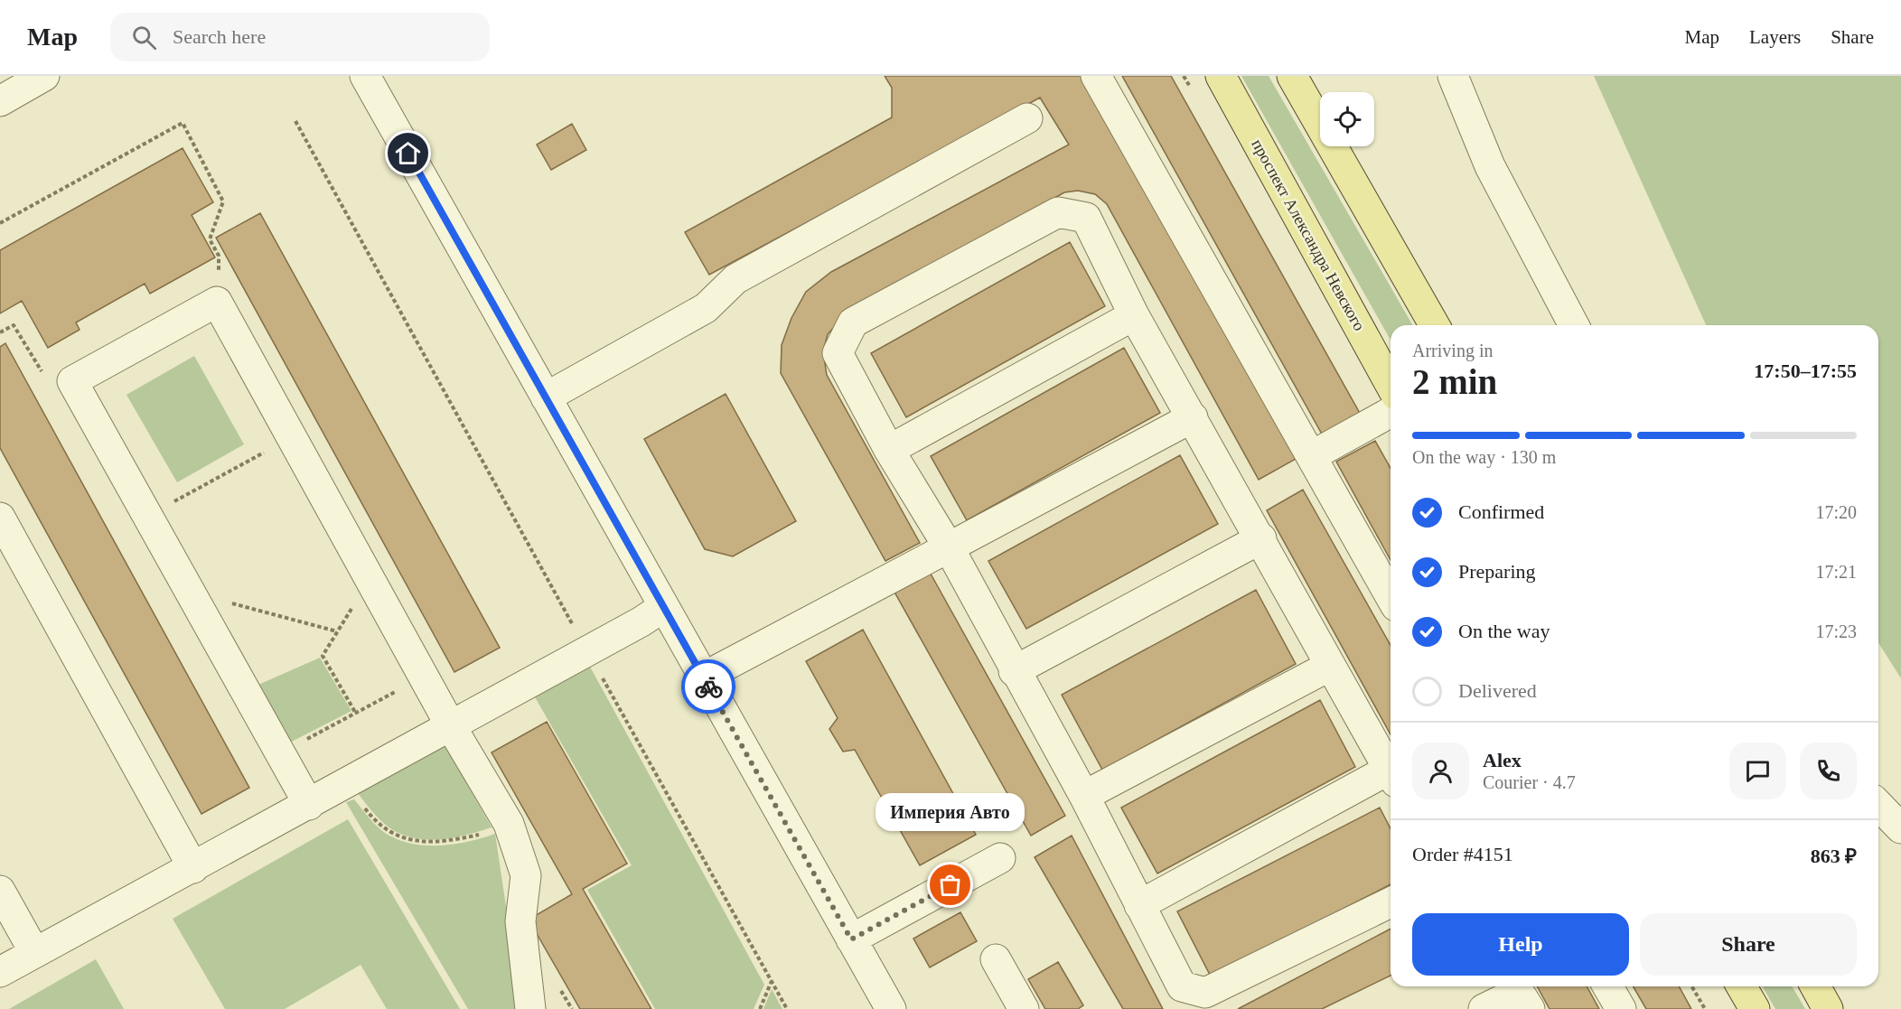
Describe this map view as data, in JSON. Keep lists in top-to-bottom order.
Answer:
{
  "streets": {
    "main road": ["проспект Александра Невского"]
  },
  "places": ["Империя Авто"],
  "page": {
    "header": "Map",
    "search": "Search here",
    "nav": ["Map", "Layers", "Share"],
    "heading": ["2 min", "Arriving in", "17:50–17:55"],
    "panel": [
      "Alex",
      "Courier · 4.7",
      "Order #4151",
      "863 ₽"
    ],
    "bar": "On the way · 130 m",
    "list": [
      ["Confirmed", "17:20"],
      ["Preparing", "17:21"],
      ["On the way", "17:23"],
      "Delivered"
    ],
    "bubble": "Империя Авто",
    "buttons": ["Help", "Share"]
  }
}
